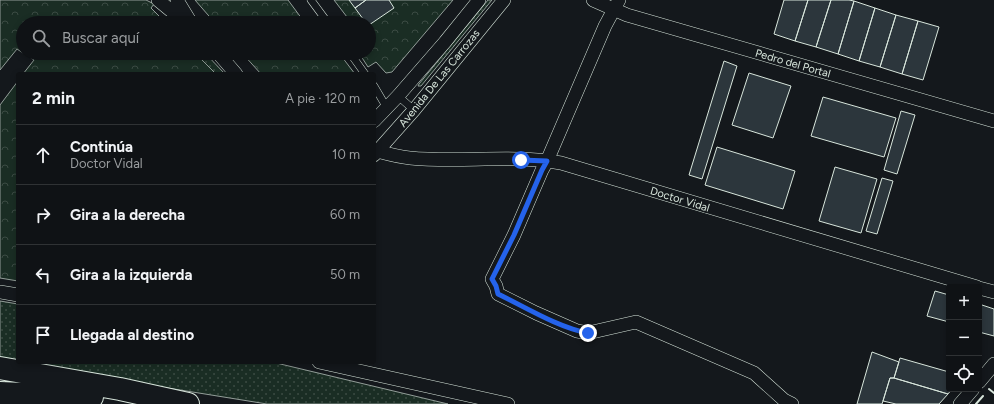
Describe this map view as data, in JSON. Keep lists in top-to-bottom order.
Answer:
{
  "streets": {
    "street": ["Pedro del Portal", "Avenida De Las Carrozas", "Doctor Vidal"]
  },
  "crossings": [
    ["Avenida De Las Carrozas", "Doctor Vidal"]
  ],
  "page": {
    "search": "Buscar aquí",
    "heading": ["2 min", "A pie · 120 m"],
    "list": [
      ["Continúa", "Doctor Vidal", "10 m"],
      ["Gira a la derecha", "60 m"],
      ["Gira a la izquierda", "50 m"],
      "Llegada al destino"
    ],
    "map_buttons": ["+", "−"]
  }
}
